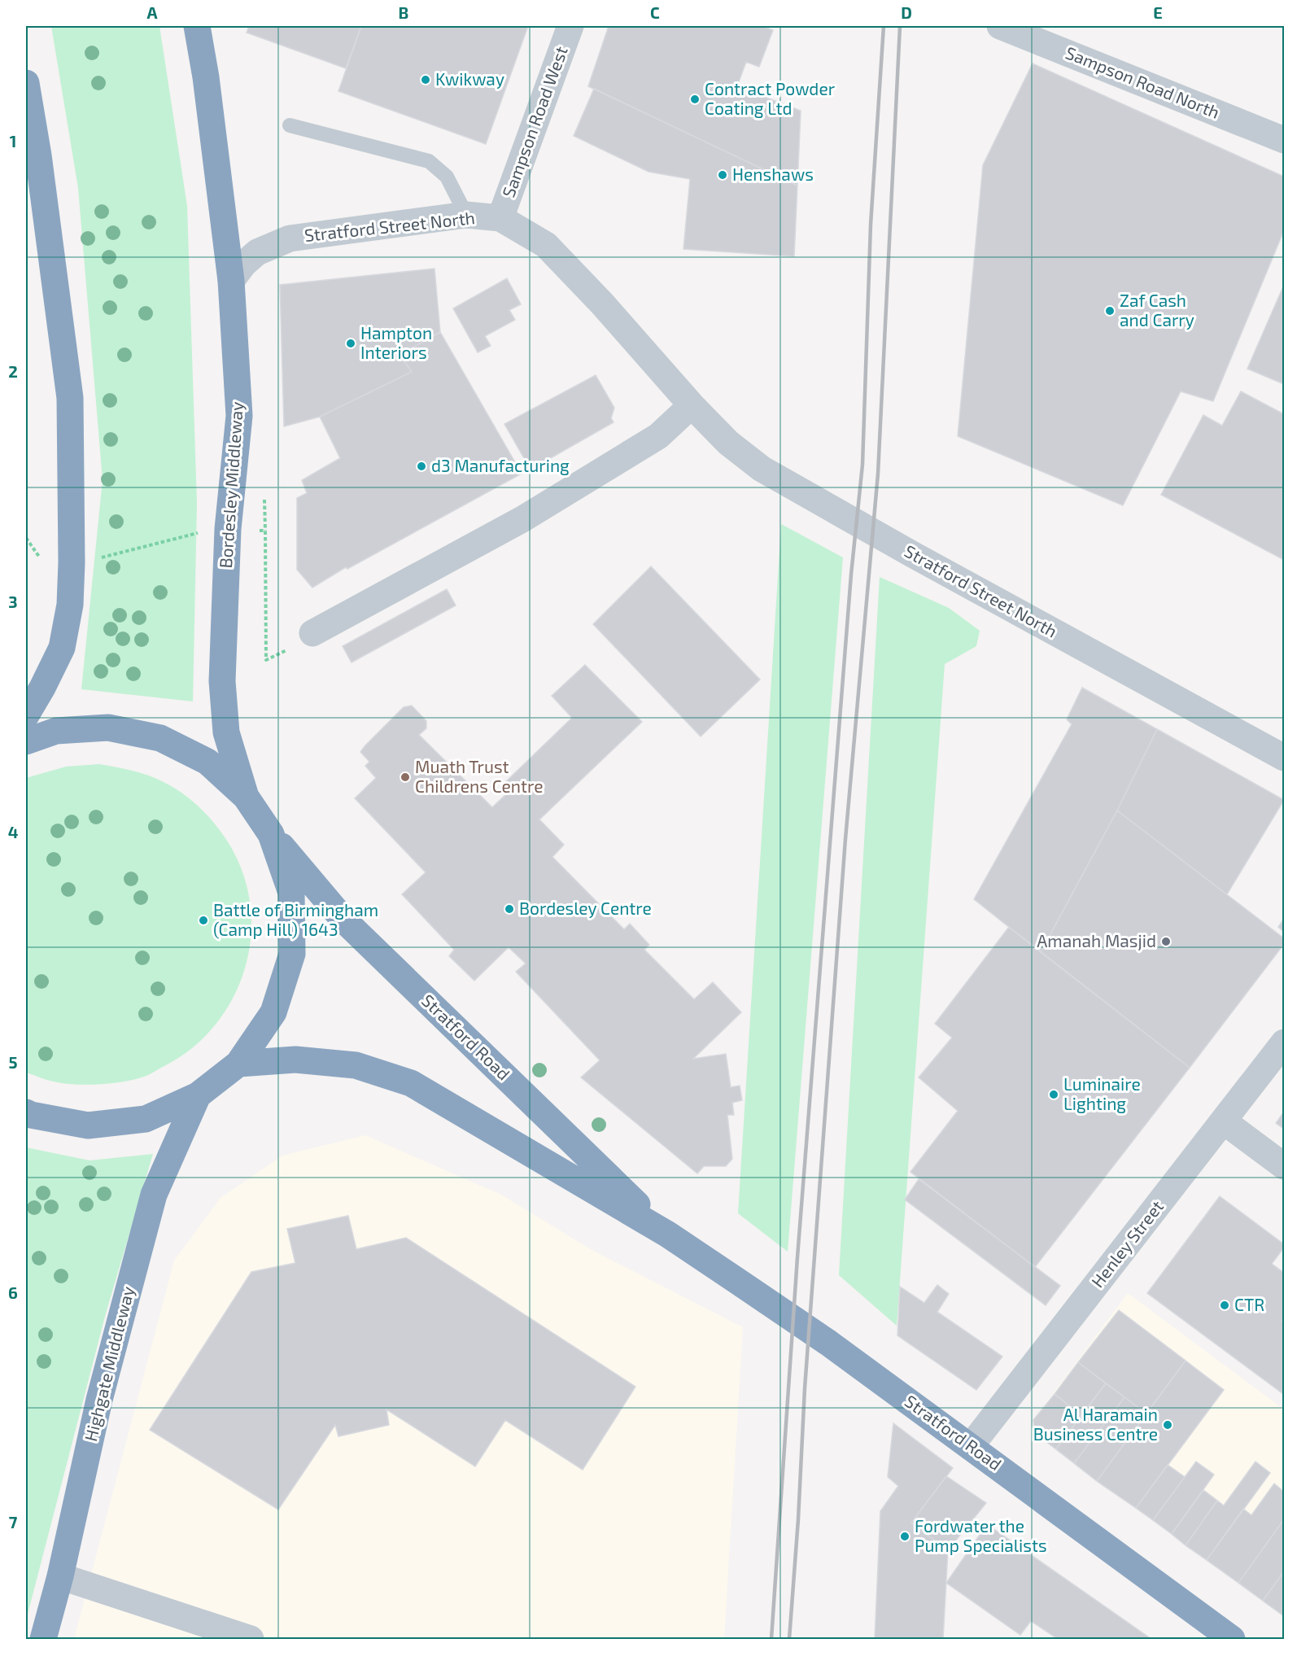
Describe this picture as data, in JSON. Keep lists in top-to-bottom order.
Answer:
{
  "streets": {
    "highway": ["Bordesley Middleway", "Stratford Road", "Highgate Middleway"],
    "street": [
      "Sampson Road North",
      "Sampson Road West",
      "Stratford Street North",
      "Henley Street"
    ]
  },
  "crossings": [
    ["Sampson Road West", "Stratford Street North"],
    ["Stratford Street North", "Bordesley Middleway"],
    ["Stratford Road", "Henley Street"]
  ],
  "places": [
    "Kwikway",
    "Contract Powder Coating Ltd",
    "Henshaws",
    "Zaf Cash and Carry",
    "Hampton Interiors",
    "d3 Manufacturing",
    "Muath Trust Childrens Centre",
    "Bordesley Centre",
    "Battle of Birmingham (Camp Hill) 1643",
    "Amanah Masjid",
    "Luminaire Lighting",
    "CTR",
    "Al Haramain Business Centre",
    "Fordwater the Pump Specialists"
  ],
  "grid": {
    "columns": [
      "A",
      "B",
      "C",
      "D",
      "E"
    ],
    "rows": [
      "1",
      "2",
      "3",
      "4",
      "5",
      "6",
      "7"
    ]
  }
}
